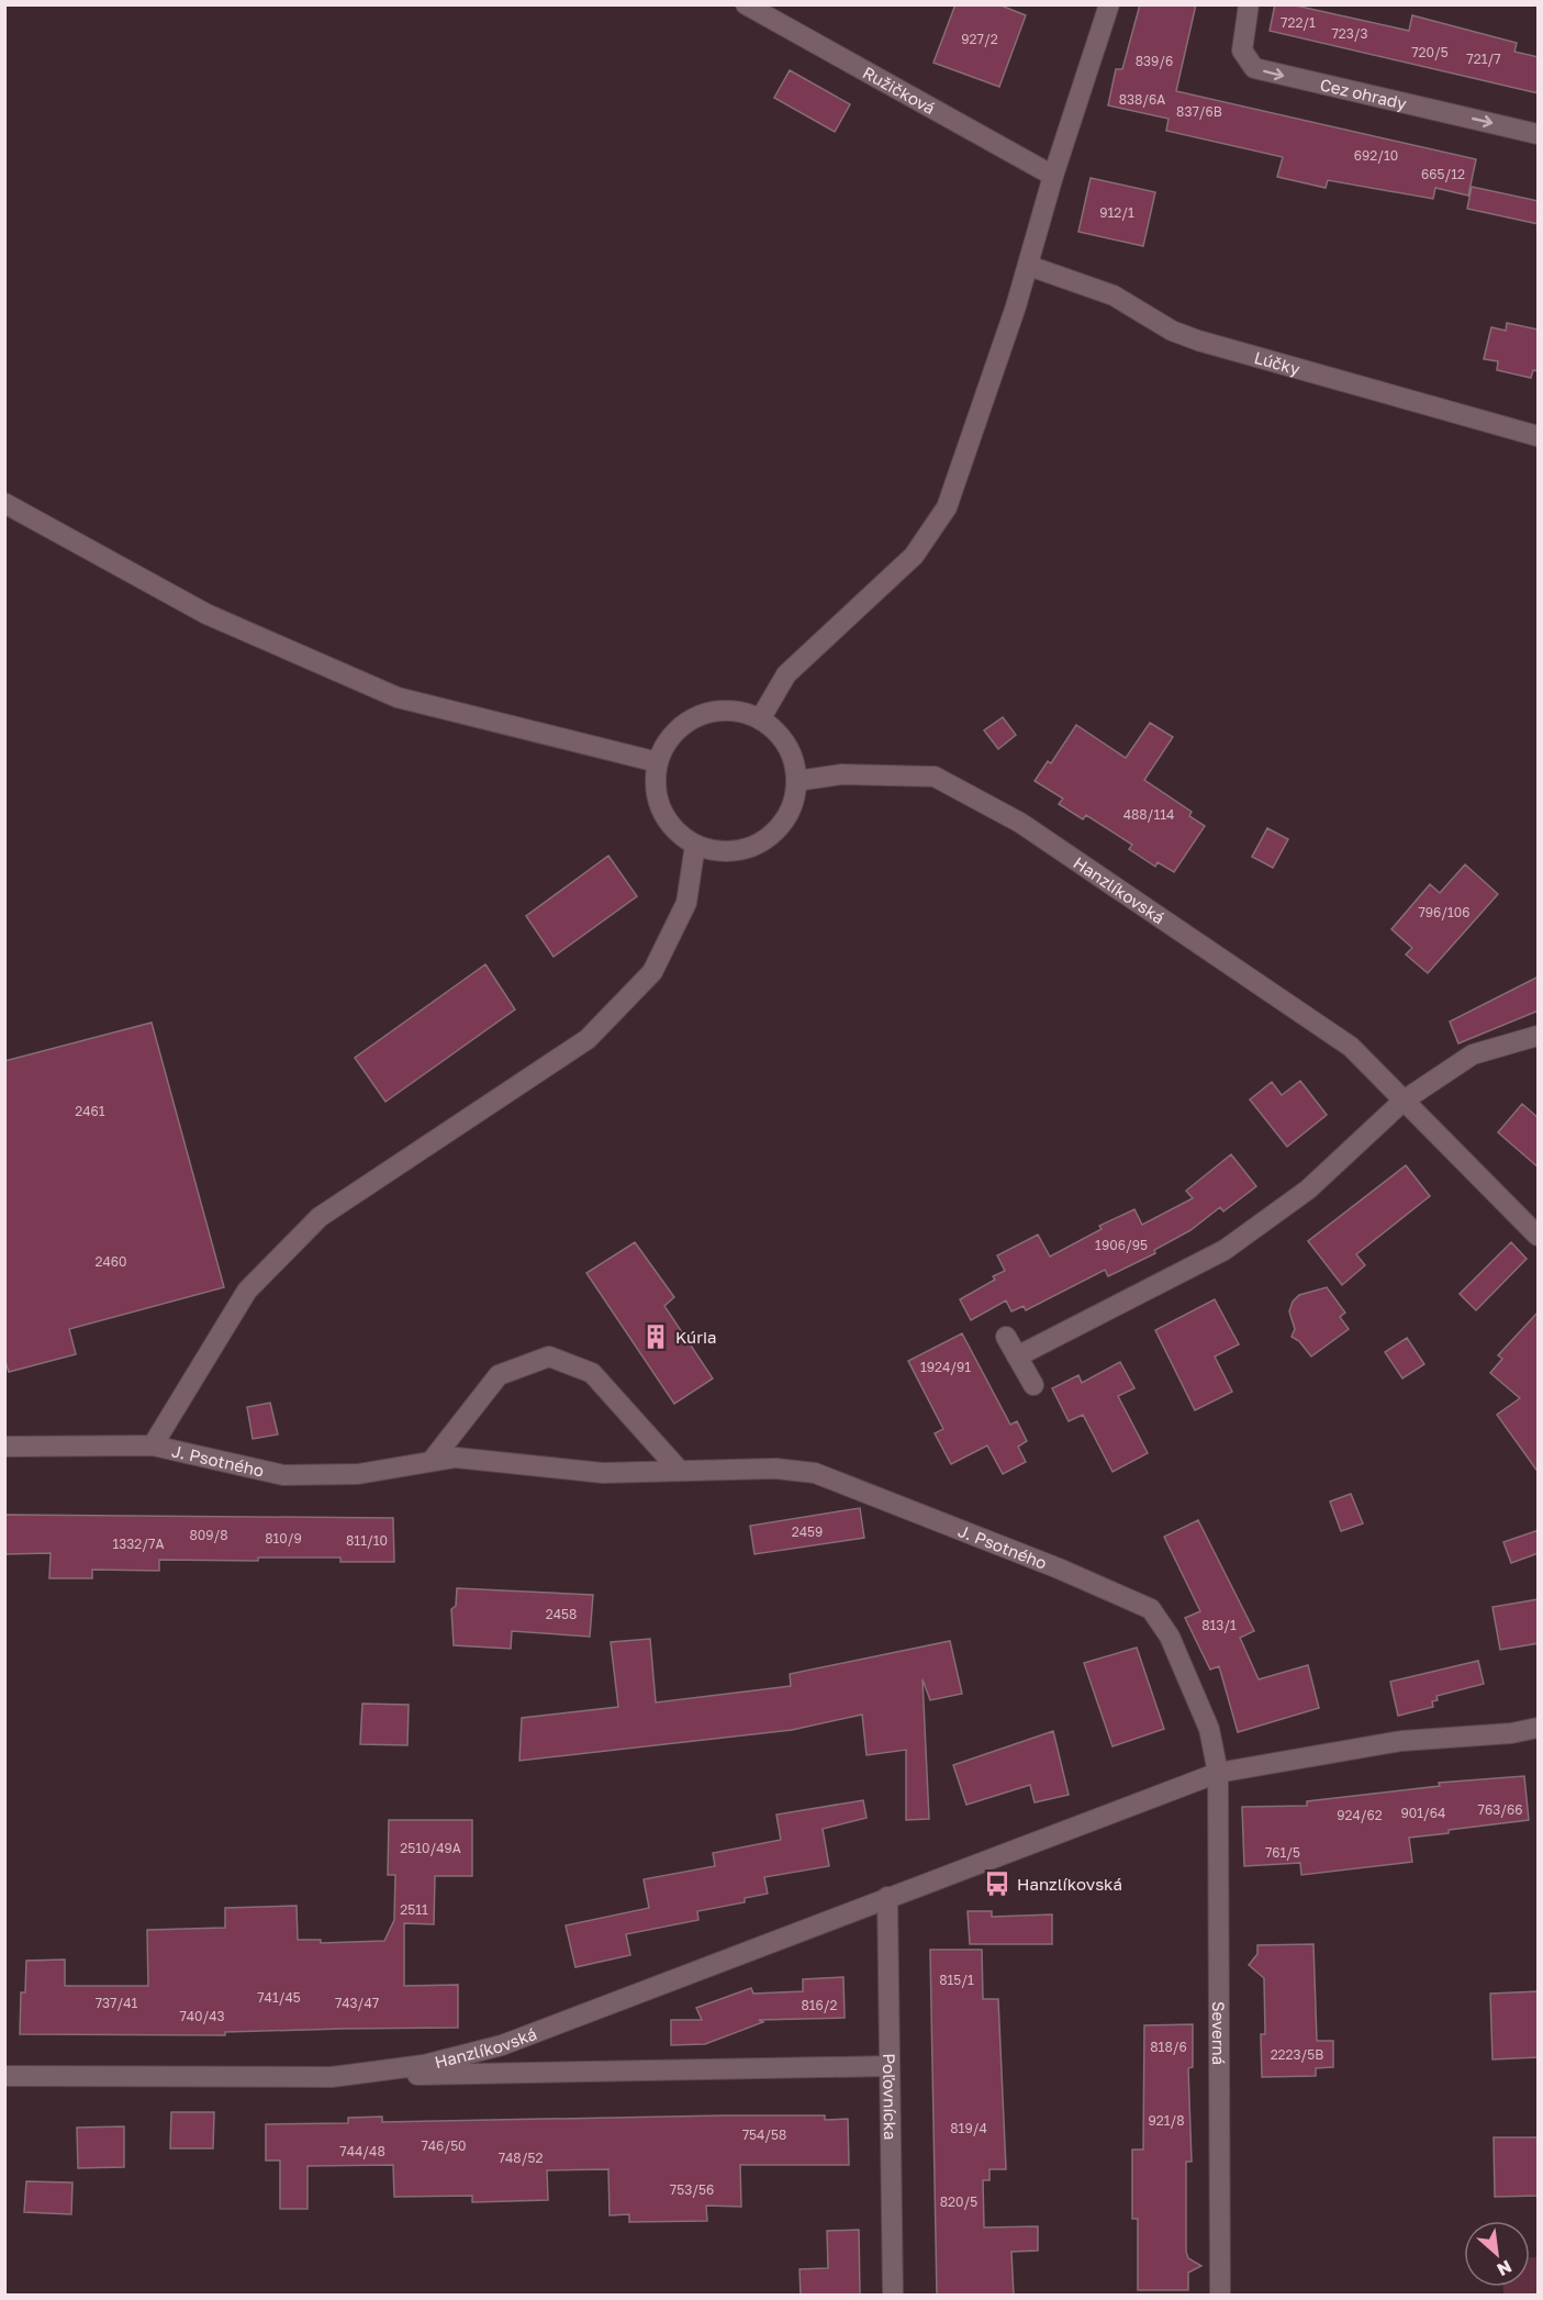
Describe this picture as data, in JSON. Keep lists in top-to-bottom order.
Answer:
{
  "streets": {
    "street": [
      "Ružičková",
      "Cez ohrady",
      "Lúčky",
      "Hanzlíkovská",
      "J. Psotného",
      "Severná",
      "Poľovnícka"
    ]
  },
  "crossings": [
    ["Hanzlíkovská", "J. Psotného"],
    ["Hanzlíkovská", "Severná"],
    ["Hanzlíkovská", "Poľovnícka"],
    ["J. Psotného", "Severná"]
  ],
  "one_way": ["Cez ohrady"],
  "places": {
    "building": ["Kúria"],
    "bus stop": ["Hanzlíkovská"]
  },
  "house_numbers": [
    "722/1",
    "723/3",
    "927/2",
    "720/5",
    "721/7",
    "839/6",
    "838/6A",
    "837/6B",
    "692/10",
    "665/12",
    "912/1",
    "488/114",
    "796/106",
    "2461",
    "1906/95",
    "2460",
    "1924/91",
    "2459",
    "809/8",
    "810/9",
    "811/10",
    "1332/7A",
    "2458",
    "813/1",
    "763/66",
    "901/64",
    "924/62",
    "2510/49A",
    "761/5",
    "2511",
    "815/1",
    "741/45",
    "737/41",
    "743/47",
    "816/2",
    "740/43",
    "818/6",
    "2223/5B",
    "921/8",
    "819/4",
    "754/58",
    "746/50",
    "744/48",
    "748/52",
    "753/56",
    "820/5"
  ],
  "north": "bottom right"
}
